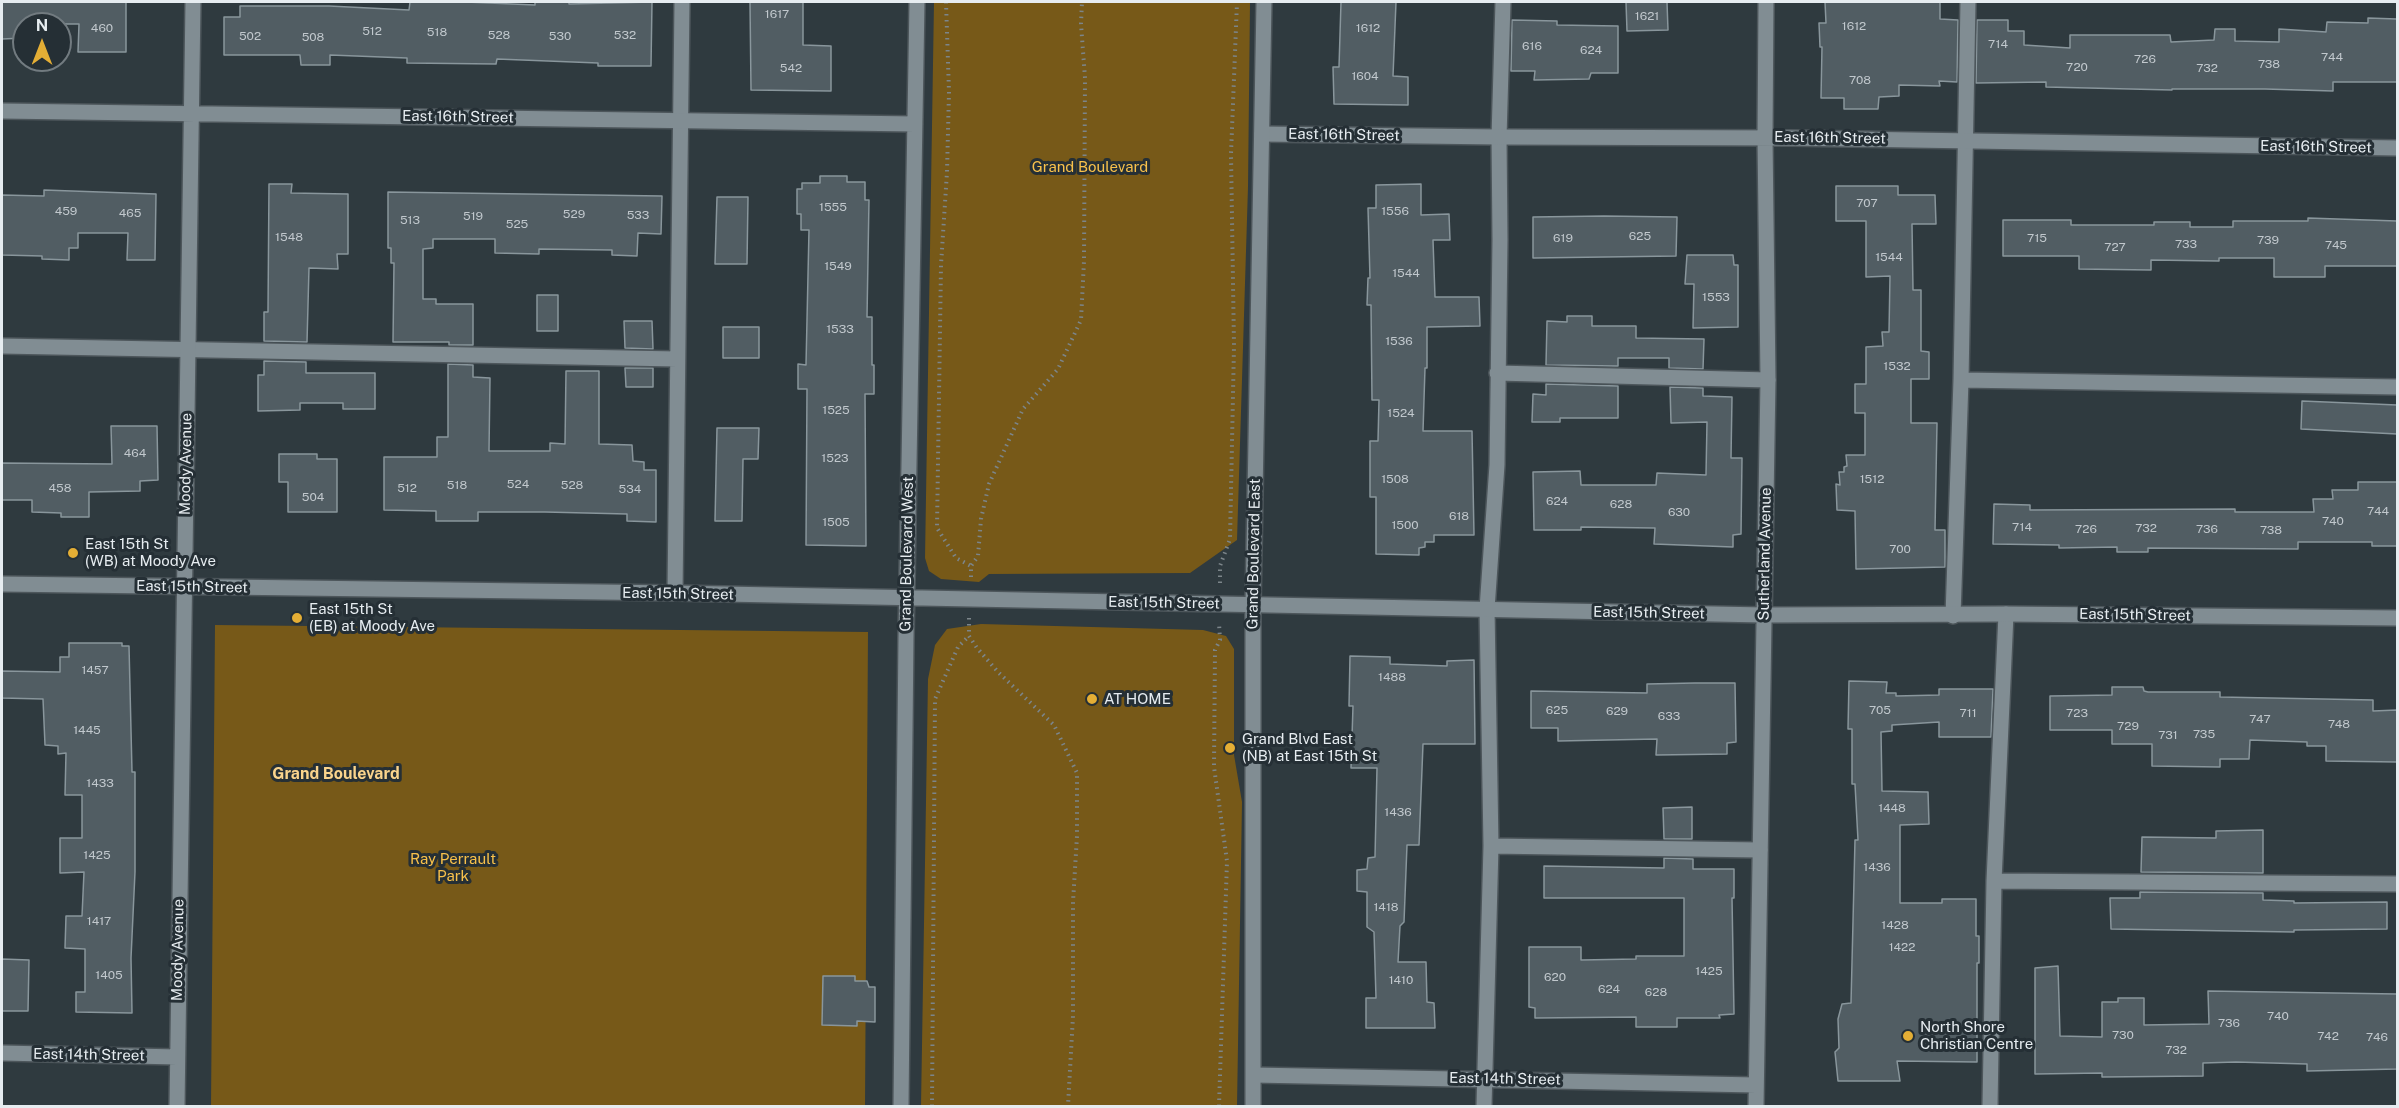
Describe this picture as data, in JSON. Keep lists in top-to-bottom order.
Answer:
{
  "streets": {
    "street": [
      "East 16th Street",
      "Moody Avenue",
      "Grand Boulevard West",
      "Grand Boulevard East",
      "Sutherland Avenue",
      "East 15th Street",
      "East 14th Street"
    ]
  },
  "crossings": [
    ["East 16th Street", "Moody Avenue"],
    ["East 16th Street", "Grand Boulevard West"],
    ["East 16th Street", "Grand Boulevard East"],
    ["East 16th Street", "Sutherland Avenue"],
    ["Moody Avenue", "East 15th Street"],
    ["Moody Avenue", "East 14th Street"],
    ["Grand Boulevard West", "East 15th Street"],
    ["Grand Boulevard East", "East 15th Street"],
    ["Grand Boulevard East", "East 14th Street"],
    ["Sutherland Avenue", "East 15th Street"],
    ["Sutherland Avenue", "East 14th Street"]
  ],
  "districts": ["Grand Boulevard"],
  "parks": ["Grand Boulevard", "Ray Perrault Park"],
  "places": [
    "East 15th St (WB) at Moody Ave",
    "East 15th St (EB) at Moody Ave",
    "AT HOME",
    "Grand Blvd East (NB) at East 15th St",
    "North Shore Christian Centre"
  ],
  "house_numbers": [
    "1617",
    "1621",
    "1612",
    "460",
    "1612",
    "512",
    "518",
    "528",
    "532",
    "502",
    "530",
    "508",
    "714",
    "616",
    "624",
    "744",
    "726",
    "738",
    "720",
    "542",
    "732",
    "1604",
    "708",
    "707",
    "1555",
    "459",
    "1556",
    "465",
    "529",
    "533",
    "519",
    "513",
    "525",
    "625",
    "1548",
    "619",
    "715",
    "739",
    "733",
    "745",
    "727",
    "1544",
    "1549",
    "1544",
    "1553",
    "1533",
    "1536",
    "1532",
    "1525",
    "1524",
    "464",
    "1523",
    "1508",
    "1512",
    "524",
    "518",
    "528",
    "458",
    "512",
    "534",
    "504",
    "624",
    "628",
    "744",
    "630",
    "618",
    "740",
    "1505",
    "1500",
    "714",
    "732",
    "726",
    "736",
    "738",
    "700",
    "1457",
    "1488",
    "625",
    "705",
    "629",
    "711",
    "723",
    "633",
    "747",
    "748",
    "729",
    "1445",
    "735",
    "731",
    "1433",
    "1448",
    "1436",
    "1425",
    "1436",
    "1418",
    "1417",
    "1428",
    "1422",
    "1425",
    "1405",
    "620",
    "1410",
    "624",
    "628",
    "740",
    "736",
    "730",
    "742",
    "746",
    "732"
  ],
  "north": "top"
}
